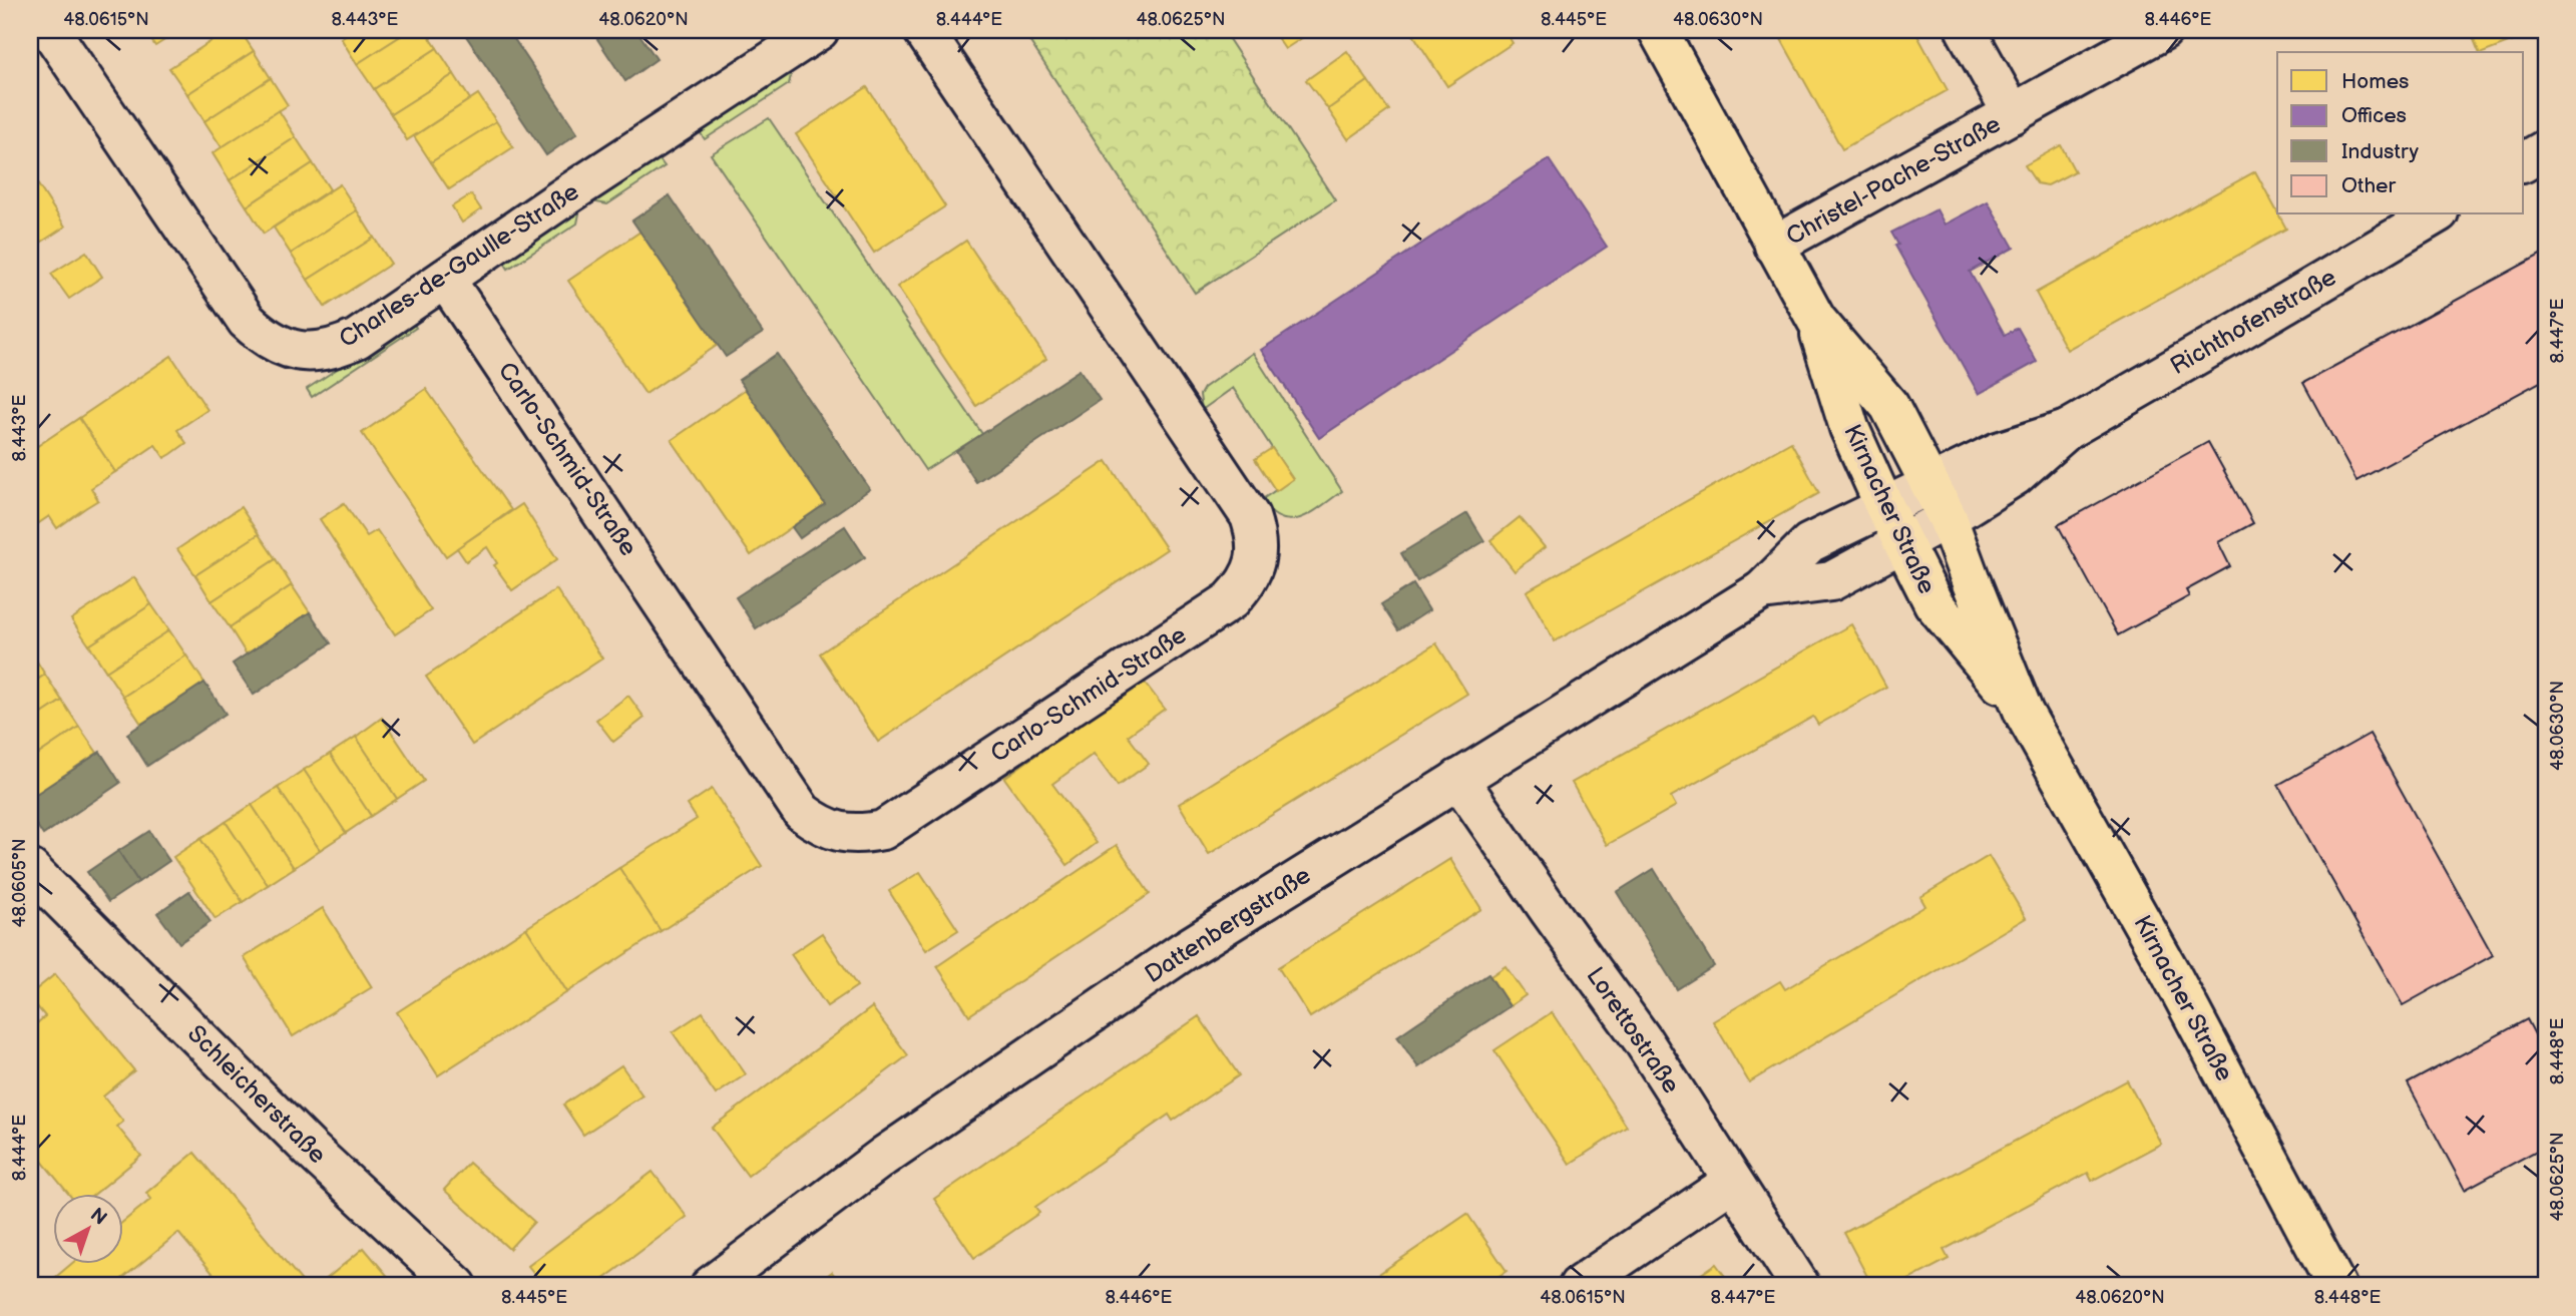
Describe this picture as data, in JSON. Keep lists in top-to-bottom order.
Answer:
{
  "streets": {
    "main road": ["Kirnacher Straße"],
    "street": [
      "Christel-Pache-Straße",
      "Charles-de-Gaulle-Straße",
      "Richthofenstraße",
      "Carlo-Schmid-Straße",
      "Dattenbergstraße",
      "Lorettostraße",
      "Schleicherstraße"
    ]
  },
  "crossings": [
    ["Christel-Pache-Straße", "Kirnacher Straße"],
    ["Charles-de-Gaulle-Straße", "Carlo-Schmid-Straße"],
    ["Richthofenstraße", "Kirnacher Straße"],
    ["Richthofenstraße", "Dattenbergstraße"],
    ["Kirnacher Straße", "Dattenbergstraße"],
    ["Dattenbergstraße", "Lorettostraße"]
  ],
  "legend": [
    "Homes",
    "Offices",
    "Industry",
    "Other"
  ],
  "north": "top right",
  "coordinates": [
    "48.0615°N",
    "8.443°E",
    "48.0620°N",
    "8.444°E",
    "48.0625°N",
    "8.445°E",
    "48.0630°N",
    "8.446°E",
    "8.447°E",
    "48.0605°N",
    "8.448°E"
  ]
}
